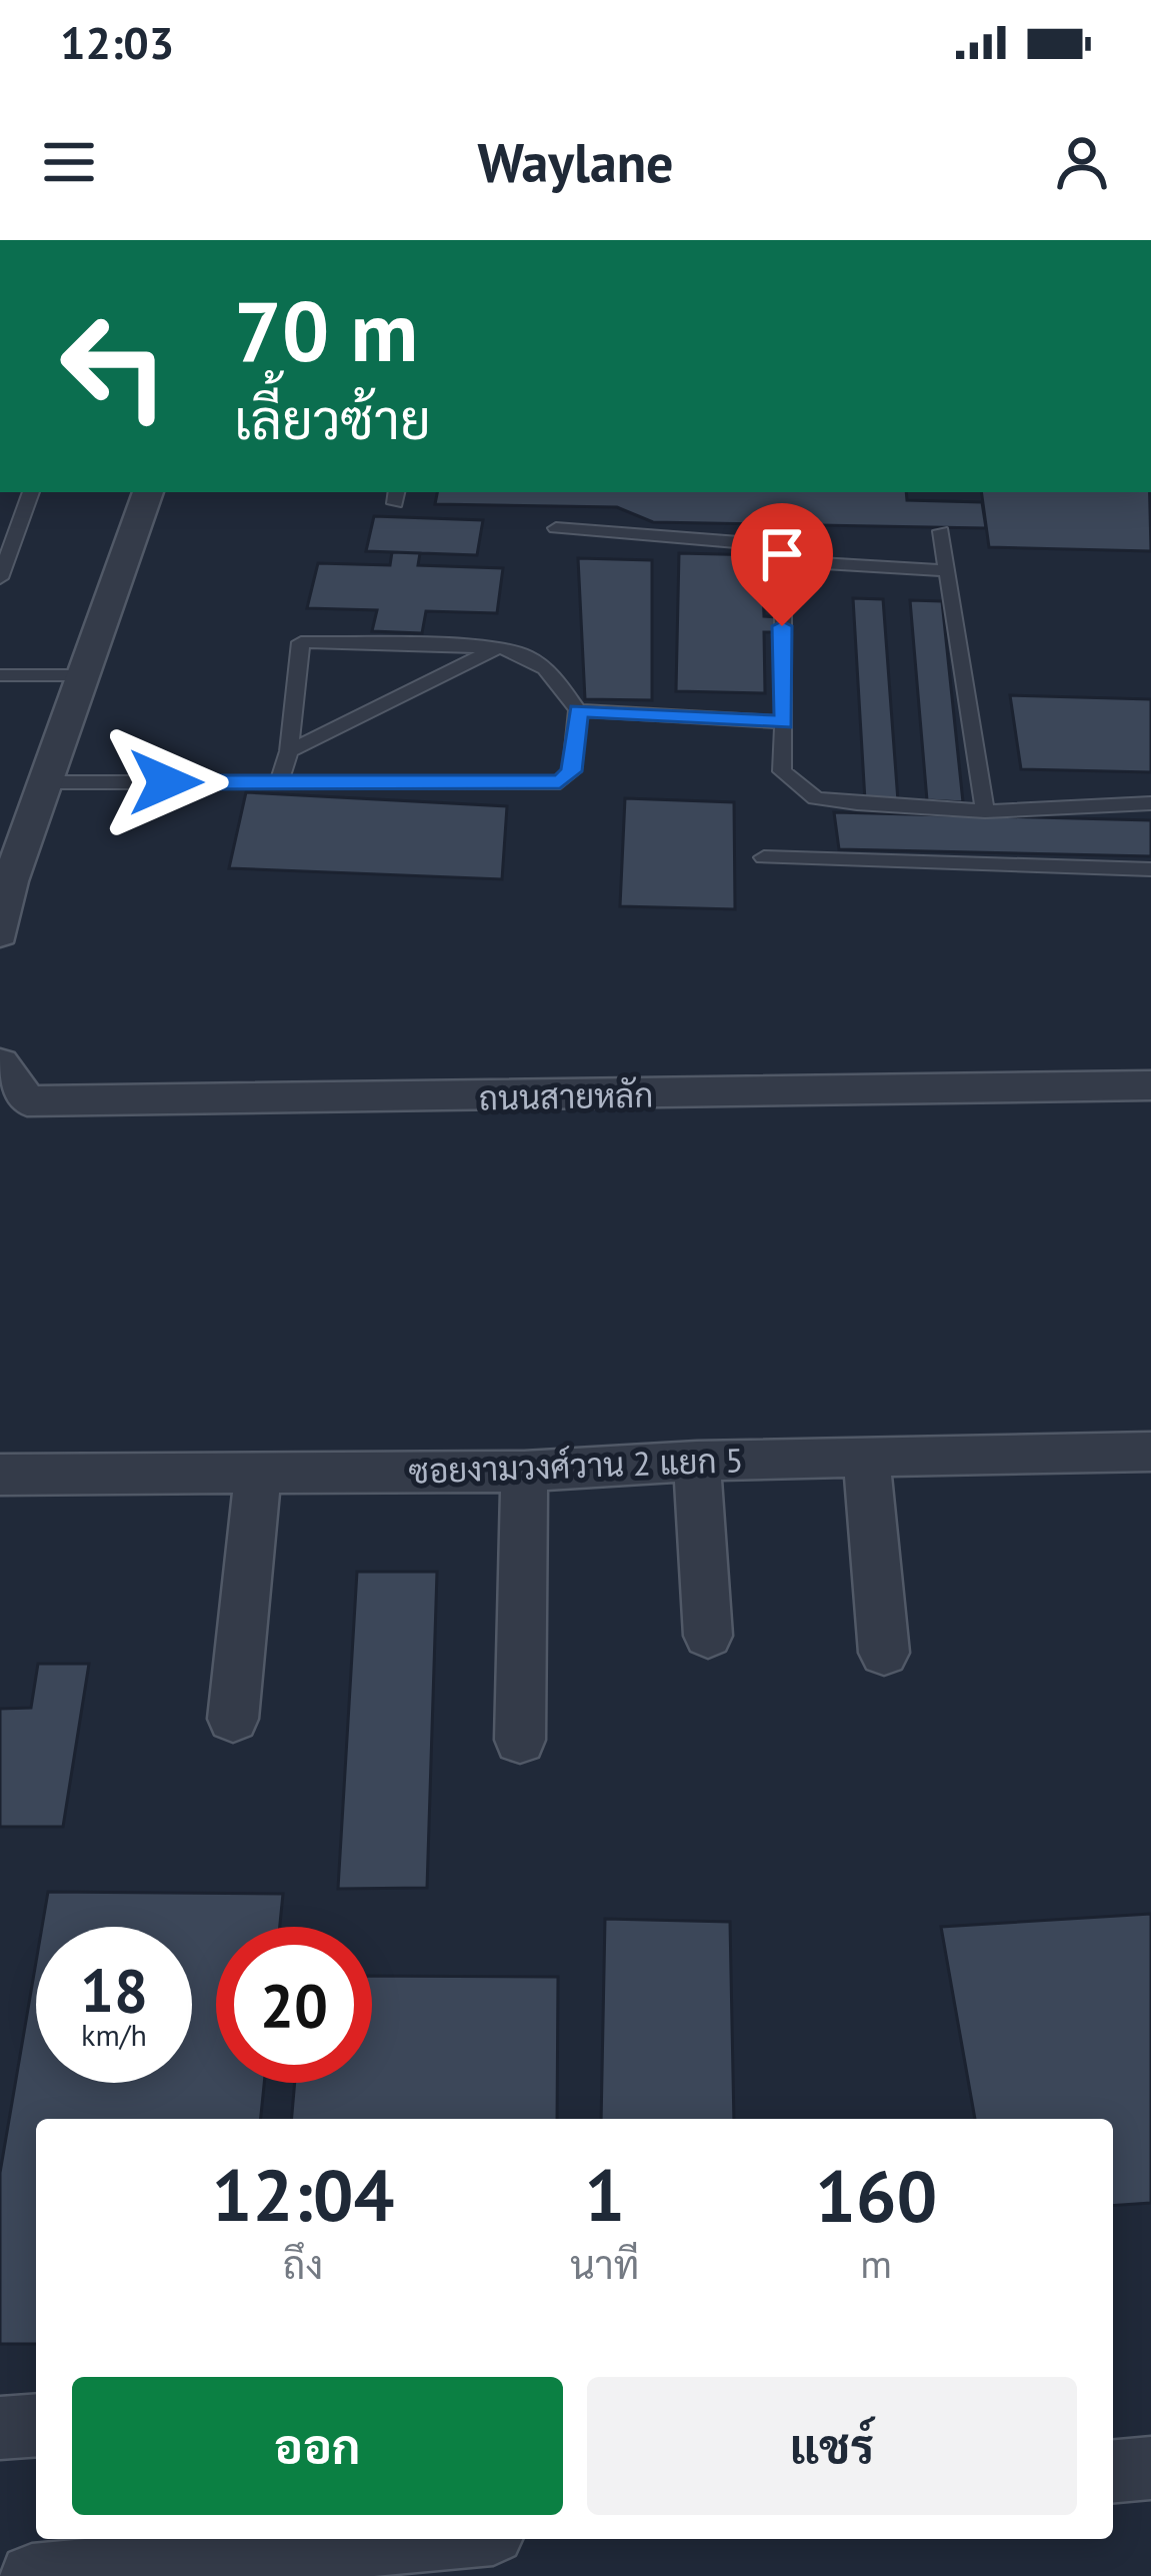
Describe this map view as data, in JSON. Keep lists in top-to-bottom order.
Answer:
{
  "streets": {
    "street": ["ถนนสายหลัก", "ซอยงามวงศ์วาน 2 แยก 5"]
  },
  "page": {
    "status": "12:03",
    "header": "Waylane",
    "turn": ["70 m", "เลี้ยวซ้าย"],
    "speed": "18 km/h",
    "limit": "20",
    "eta": [
      "12:04",
      "ถึง",
      "1",
      "นาที",
      "160",
      "m"
    ],
    "buttons": ["ออก", "แชร์"]
  }
}
